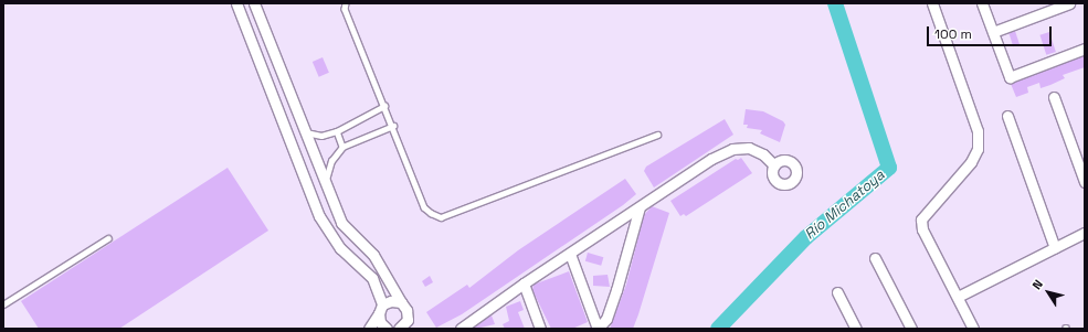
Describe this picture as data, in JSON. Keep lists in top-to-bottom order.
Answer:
{
  "water": ["Río Michatoya"],
  "scale_bar": "100 m",
  "north": "top left"
}
